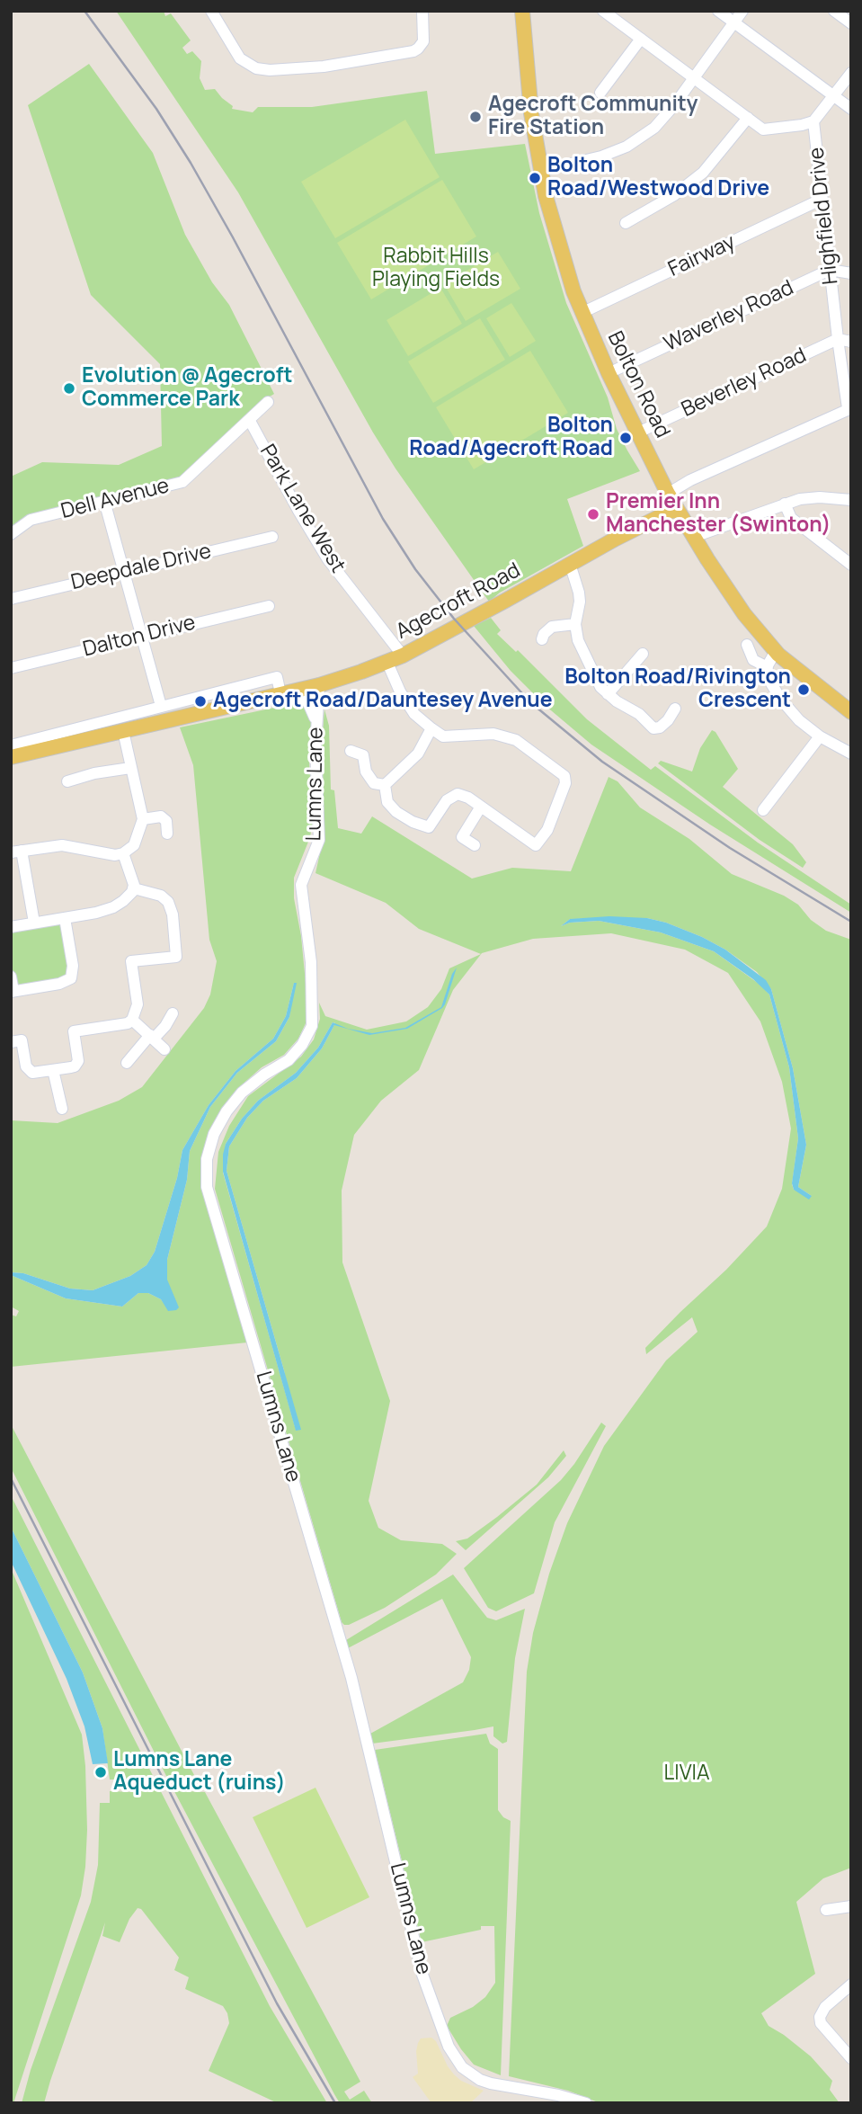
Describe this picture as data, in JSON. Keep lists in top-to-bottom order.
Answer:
{
  "streets": {
    "main road": ["Bolton Road", "Agecroft Road"],
    "street": [
      "Highfield Drive",
      "Fairway",
      "Waverley Road",
      "Beverley Road",
      "Dell Avenue",
      "Park Lane West",
      "Deepdale Drive",
      "Dalton Drive",
      "Lumns Lane"
    ]
  },
  "crossings": [
    ["Highfield Drive", "Fairway"],
    ["Highfield Drive", "Waverley Road"],
    ["Highfield Drive", "Beverley Road"],
    ["Fairway", "Bolton Road"],
    ["Waverley Road", "Bolton Road"],
    ["Beverley Road", "Bolton Road"],
    ["Bolton Road", "Agecroft Road"],
    ["Dell Avenue", "Park Lane West"],
    ["Park Lane West", "Agecroft Road"],
    ["Agecroft Road", "Lumns Lane"]
  ],
  "parks": ["Rabbit Hills Playing Fields", "LIVIA"],
  "places": [
    "Agecroft Community Fire Station",
    "Bolton Road/Westwood Drive",
    "Evolution @ Agecroft Commerce Park",
    "Bolton Road/Agecroft Road",
    "Premier Inn Manchester (Swinton)",
    "Bolton Road/Rivington Crescent",
    "Agecroft Road/Dauntesey Avenue",
    "Lumns Lane Aqueduct (ruins)"
  ]
}
